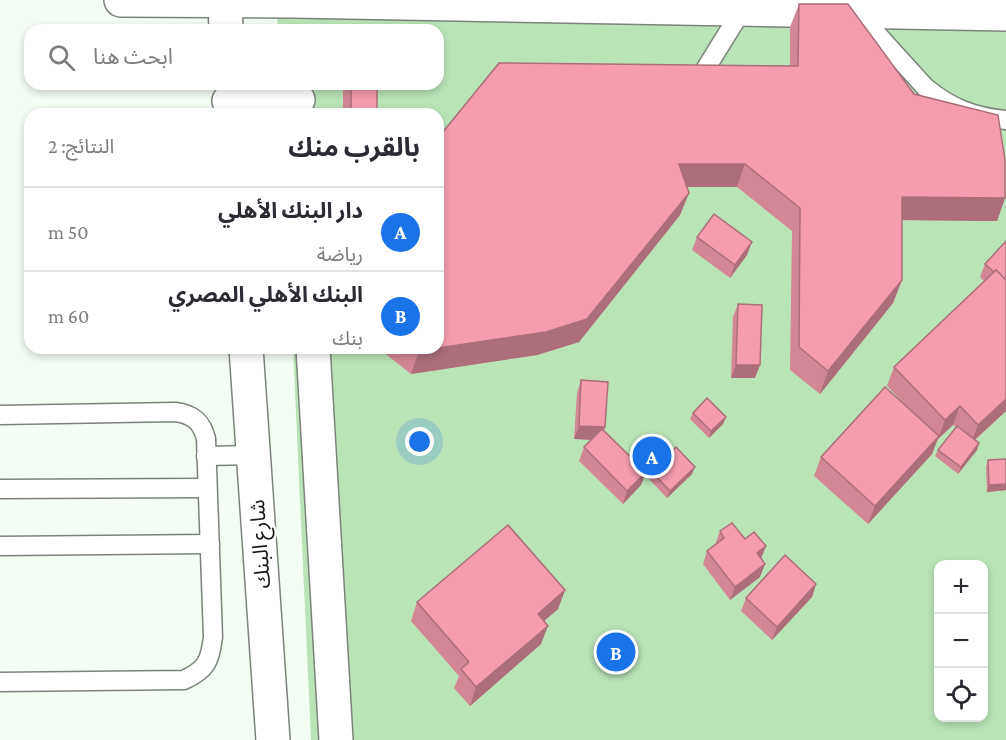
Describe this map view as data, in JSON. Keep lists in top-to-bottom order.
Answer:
{
  "streets": {
    "street": ["شارع البنك"]
  },
  "page": {
    "search": "ابحث هنا",
    "heading": ["بالقرب منك", "النتائج: 2"],
    "list": [
      {
        "mark": "A",
        "name": "دار البنك الأهلي",
        "note": "رياضة",
        "value": "50 m"
      },
      {
        "mark": "B",
        "name": "البنك الأهلي المصري",
        "note": "بنك",
        "value": "60 m"
      }
    ],
    "pins": ["A", "B"],
    "map_buttons": ["+", "−"]
  }
}
